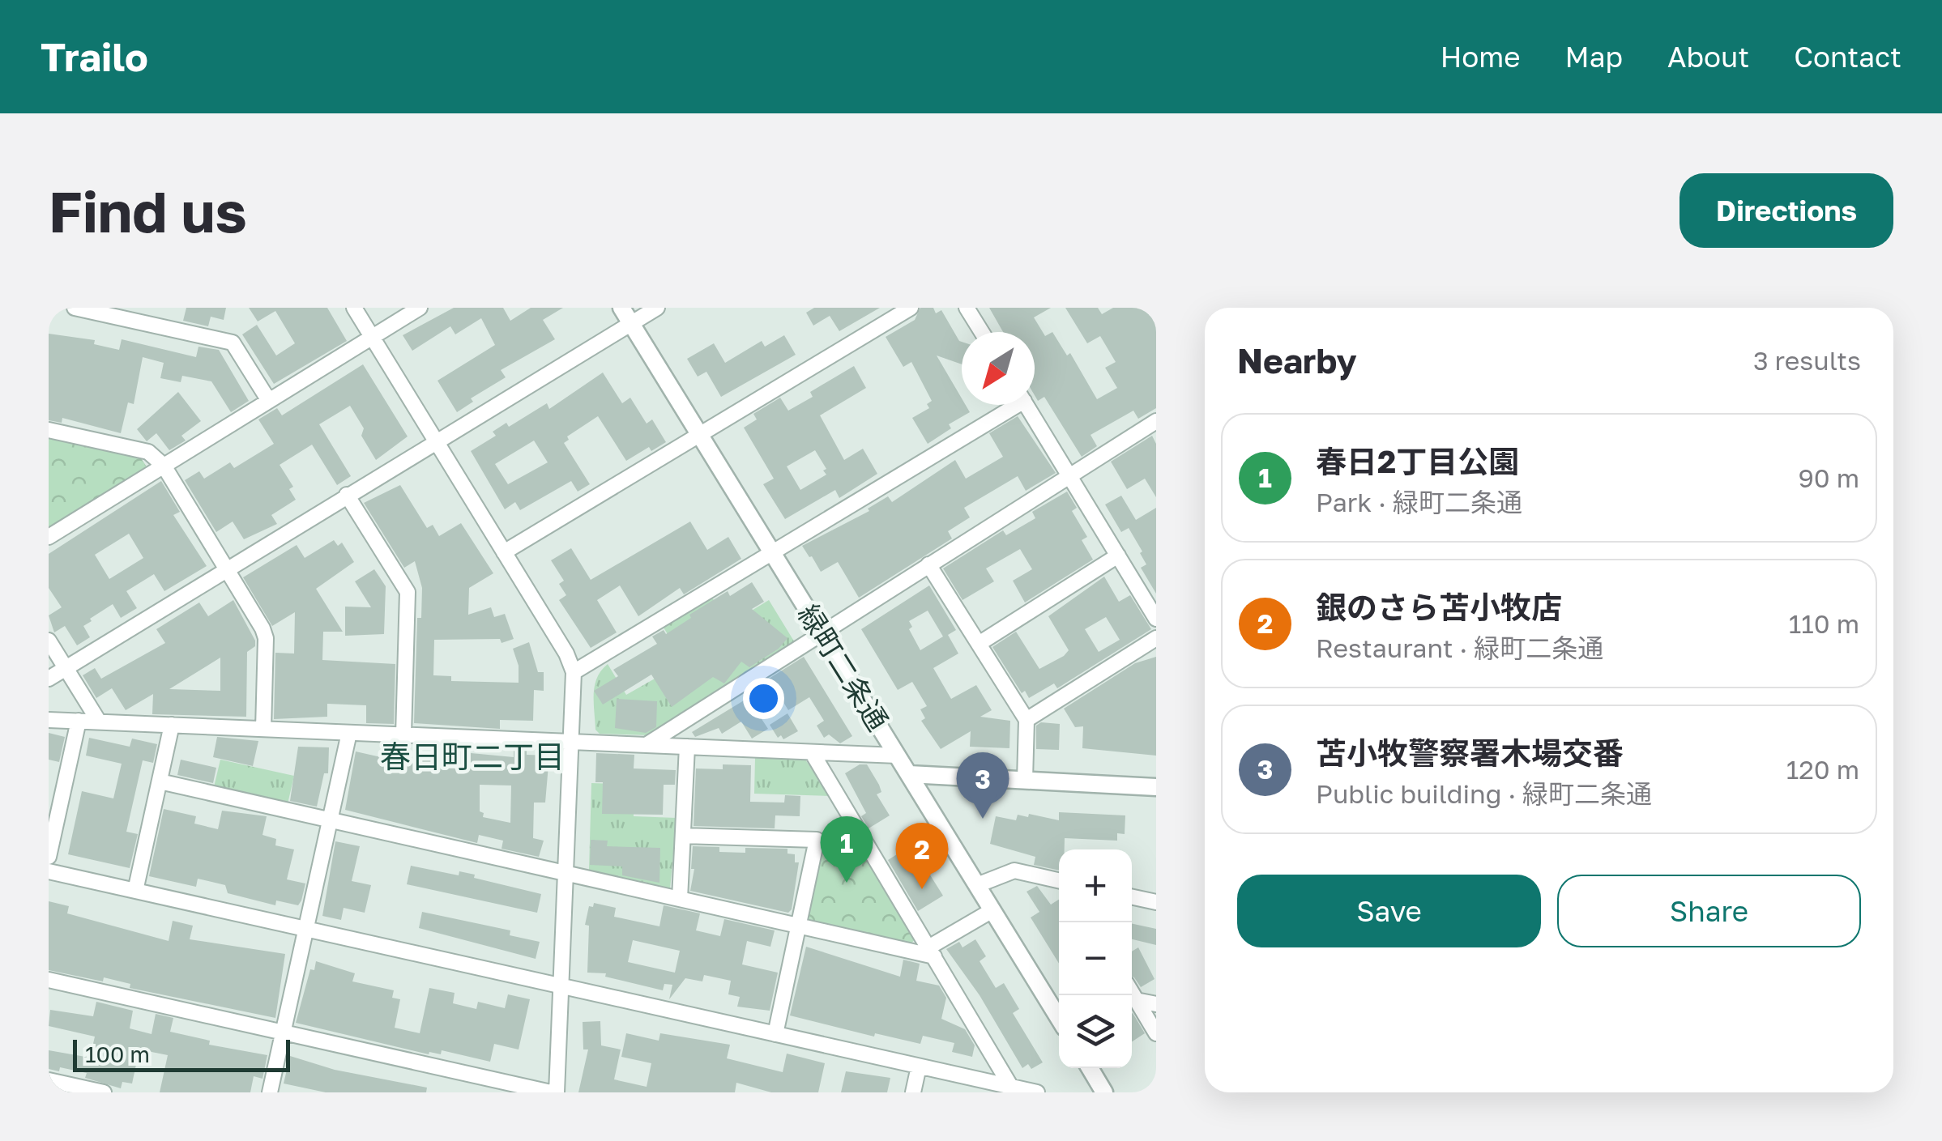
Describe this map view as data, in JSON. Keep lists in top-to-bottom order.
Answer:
{
  "streets": {
    "street": ["緑町二条通"]
  },
  "districts": ["春日町二丁目"],
  "scale_bar": "100 m",
  "north": "bottom left",
  "page": {
    "header": "Trailo",
    "nav": [
      "Home",
      "Map",
      "About",
      "Contact"
    ],
    "buttons": [
      "Directions",
      ["Save", "Share"]
    ],
    "title": "Find us",
    "heading": ["Nearby", "3 results"],
    "list": [
      {
        "mark": "1",
        "name": "春日2丁目公園",
        "note": "Park · 緑町二条通",
        "value": "90 m"
      },
      {
        "mark": "2",
        "name": "銀のさら苫小牧店",
        "note": "Restaurant · 緑町二条通",
        "value": "110 m"
      },
      {
        "mark": "3",
        "name": "苫小牧警察署木場交番",
        "note": "Public building · 緑町二条通",
        "value": "120 m"
      }
    ],
    "pins": ["3", "1", "2"],
    "map_buttons": ["+", "−"],
    "scale": "100 m"
  }
}
